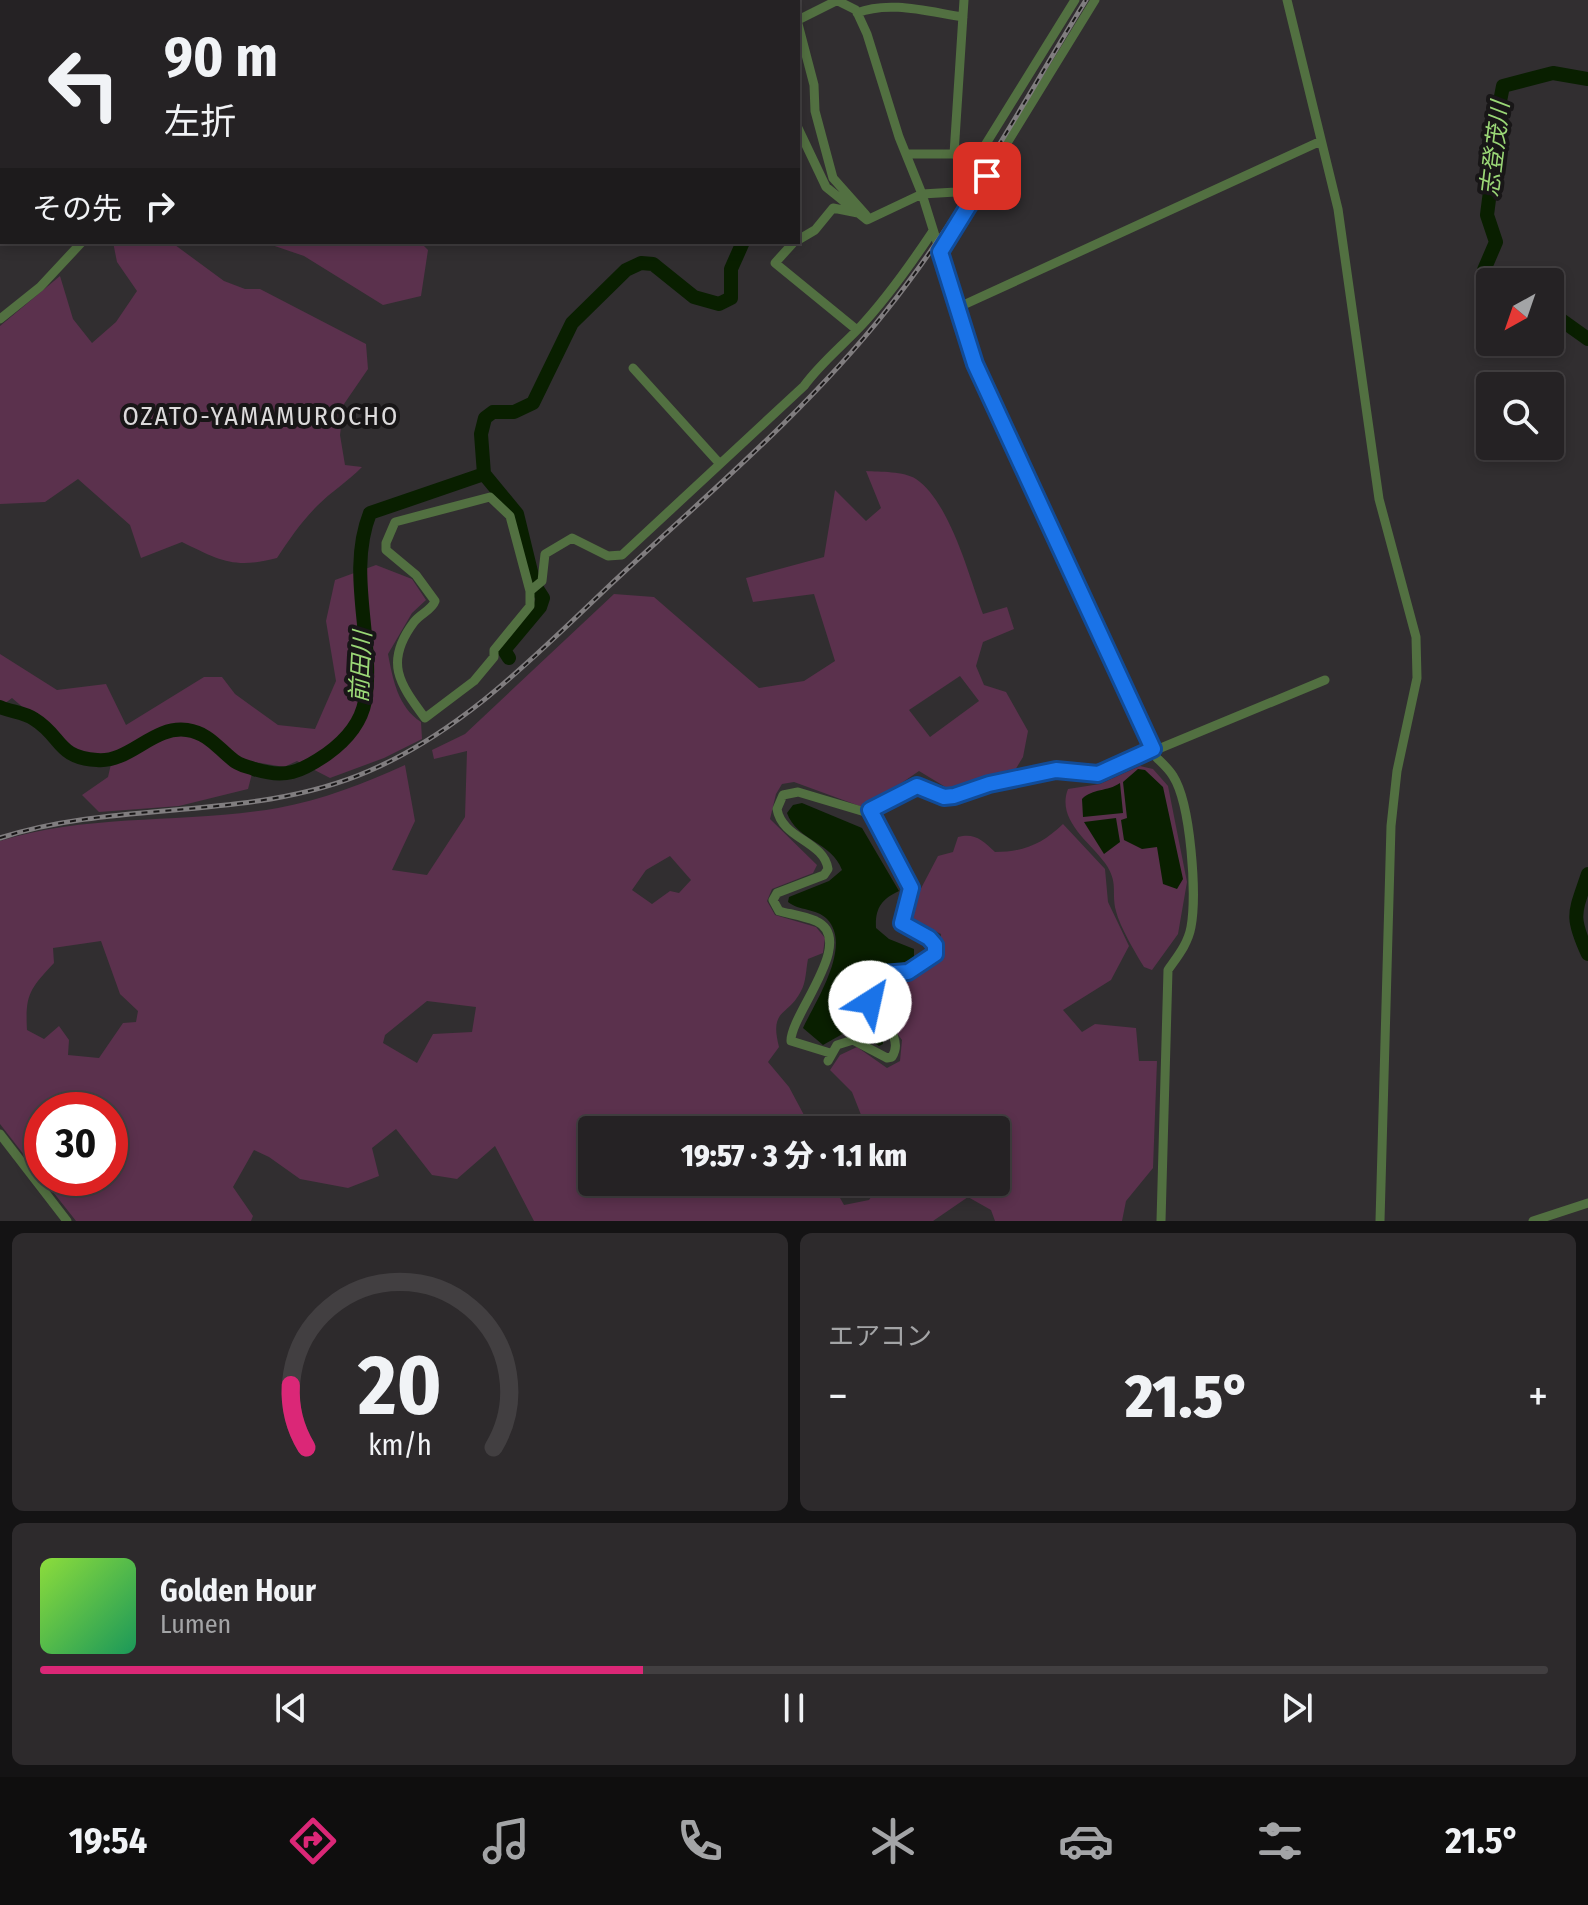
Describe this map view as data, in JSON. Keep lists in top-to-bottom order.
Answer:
{
  "districts": ["OZATO-YAMAMUROCHO"],
  "water": ["志登茂川", "前田川"],
  "north": "bottom left",
  "page": {
    "turn": ["90 m", "左折"],
    "then": "その先",
    "limit": "30",
    "trip": "19:57 · 3 分 · 1.1 km",
    "tile": "エアコン",
    "heat": ["−", "21.5°", "+"],
    "song": ["Golden Hour", "Lumen"],
    "tabs": ["19:54", "21.5°"],
    "gauge": ["20", "km/h"]
  }
}
